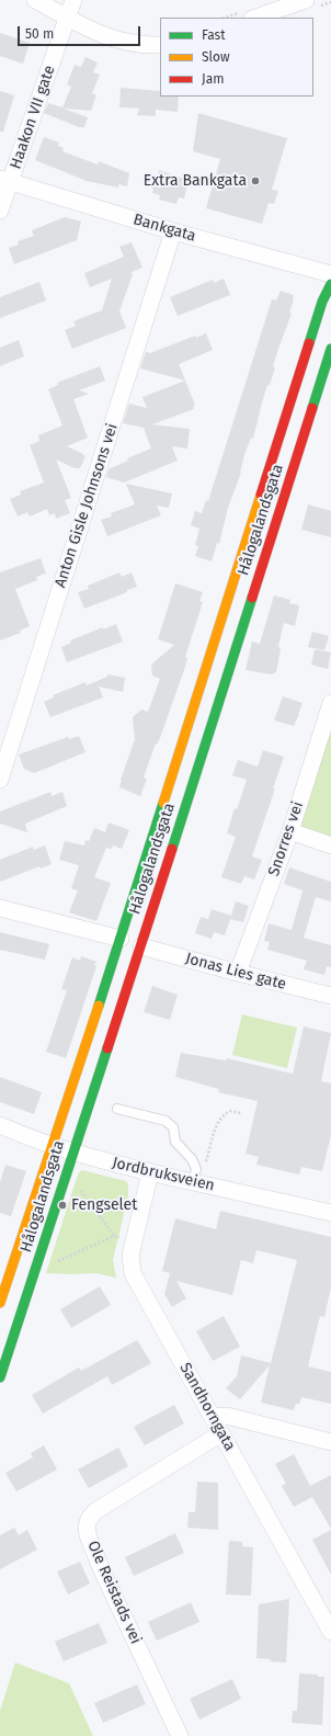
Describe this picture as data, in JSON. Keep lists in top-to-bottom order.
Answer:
{
  "streets": {
    "street": [
      "Haakon VII gate",
      "Bankgata",
      "Anton Gisle Johnsons vei",
      "Hålogalandsgata",
      "Snorres vei",
      "Jonas Lies gate",
      "Jordbruksveien",
      "Sandhorngata",
      "Ole Reistads vei"
    ]
  },
  "crossings": [
    ["Haakon VII gate", "Bankgata"],
    ["Bankgata", "Anton Gisle Johnsons vei"],
    ["Hålogalandsgata", "Jonas Lies gate"],
    ["Hålogalandsgata", "Jordbruksveien"],
    ["Snorres vei", "Jonas Lies gate"],
    ["Jordbruksveien", "Sandhorngata"],
    ["Sandhorngata", "Ole Reistads vei"]
  ],
  "places": ["Extra Bankgata", "Fengselet"],
  "legend": ["Fast", "Slow", "Jam"],
  "scale_bar": "50 m"
}
